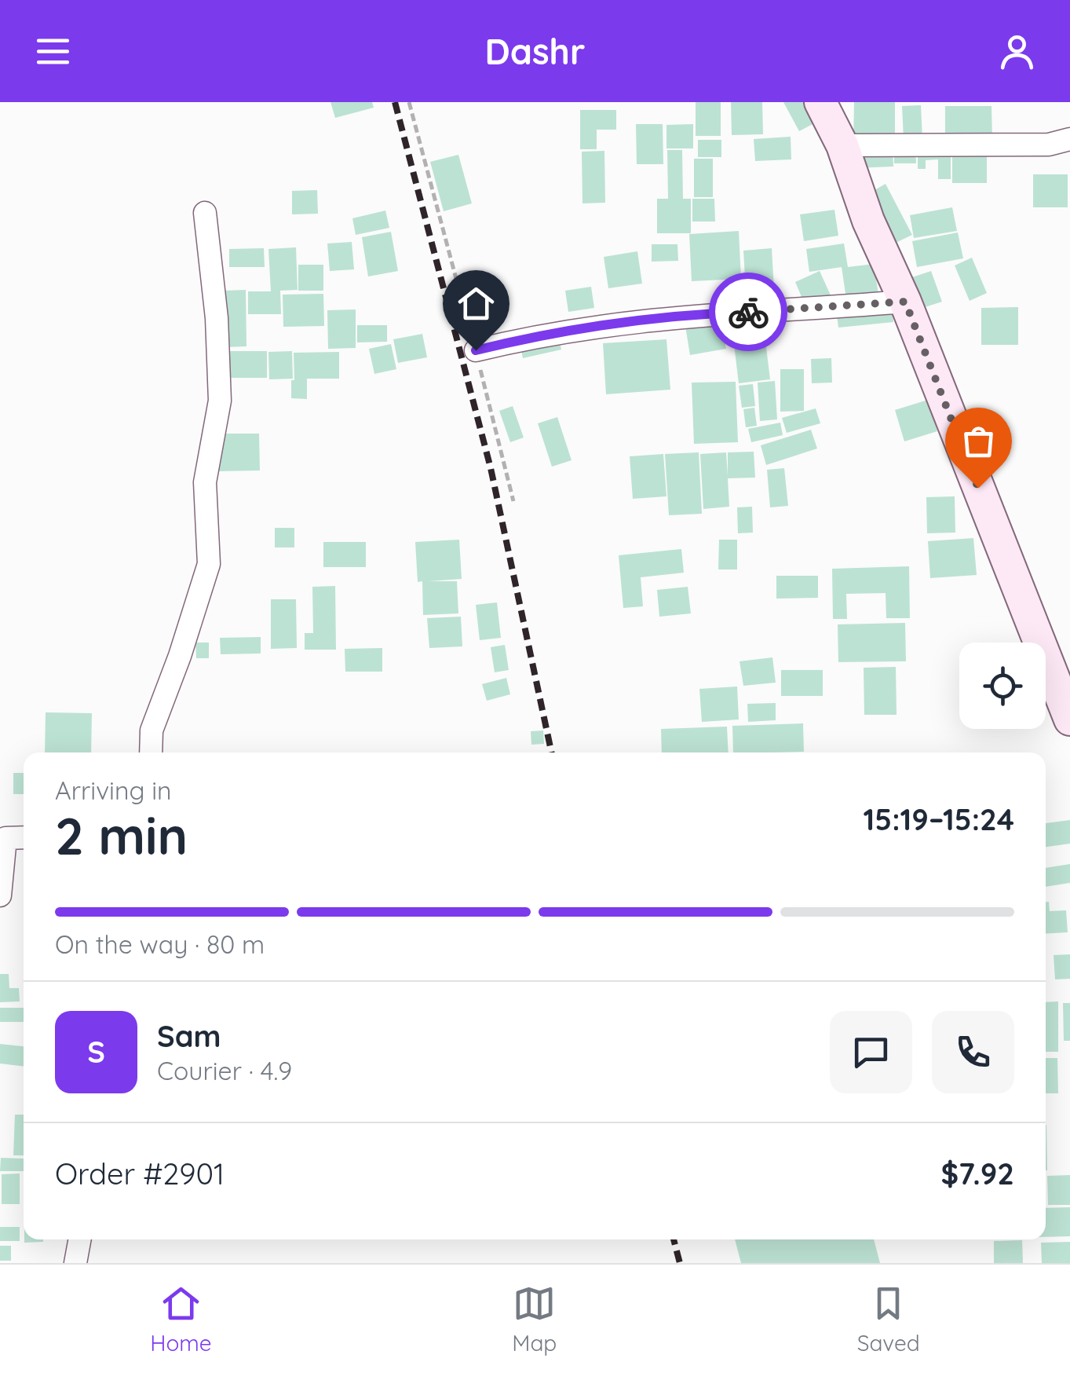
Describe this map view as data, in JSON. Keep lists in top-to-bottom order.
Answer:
{
  "page": {
    "header": "Dashr",
    "heading": ["2 min", "Arriving in", "15:19–15:24"],
    "panel": [
      "Sam",
      "Courier · 4.9",
      "Order #2901",
      "$7.92"
    ],
    "bar": "On the way · 80 m",
    "round": "S",
    "tabs": ["Home", "Map", "Saved"]
  }
}
